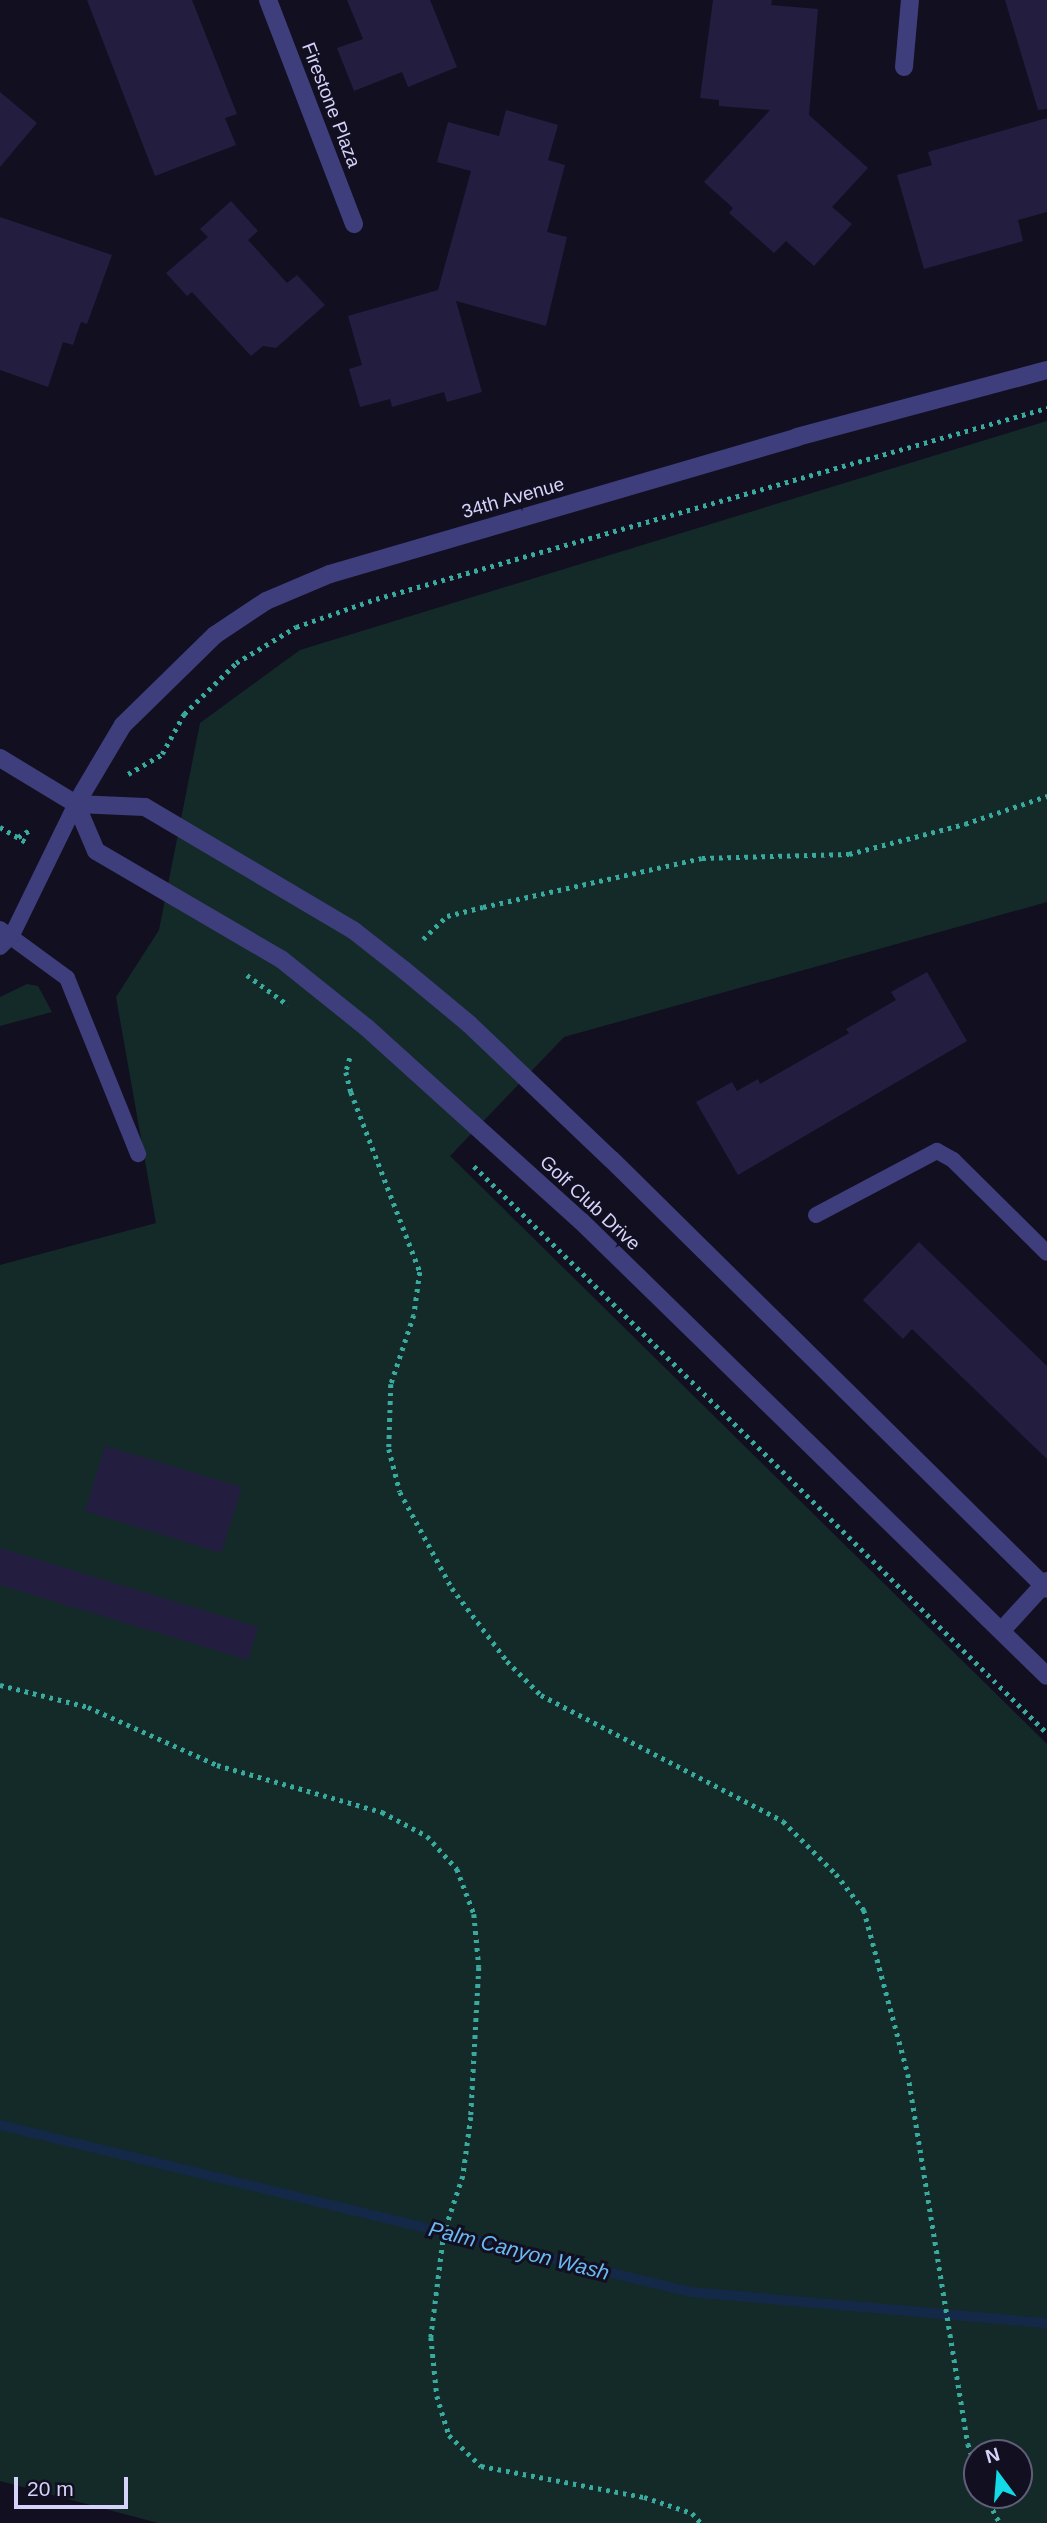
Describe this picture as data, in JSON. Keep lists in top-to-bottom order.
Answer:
{
  "streets": {
    "street": ["Firestone Plaza", "34th Avenue", "Golf Club Drive"]
  },
  "crossings": [
    ["34th Avenue", "Golf Club Drive"]
  ],
  "water": ["Palm Canyon Wash"],
  "scale_bar": "20 m",
  "north": "top"
}
